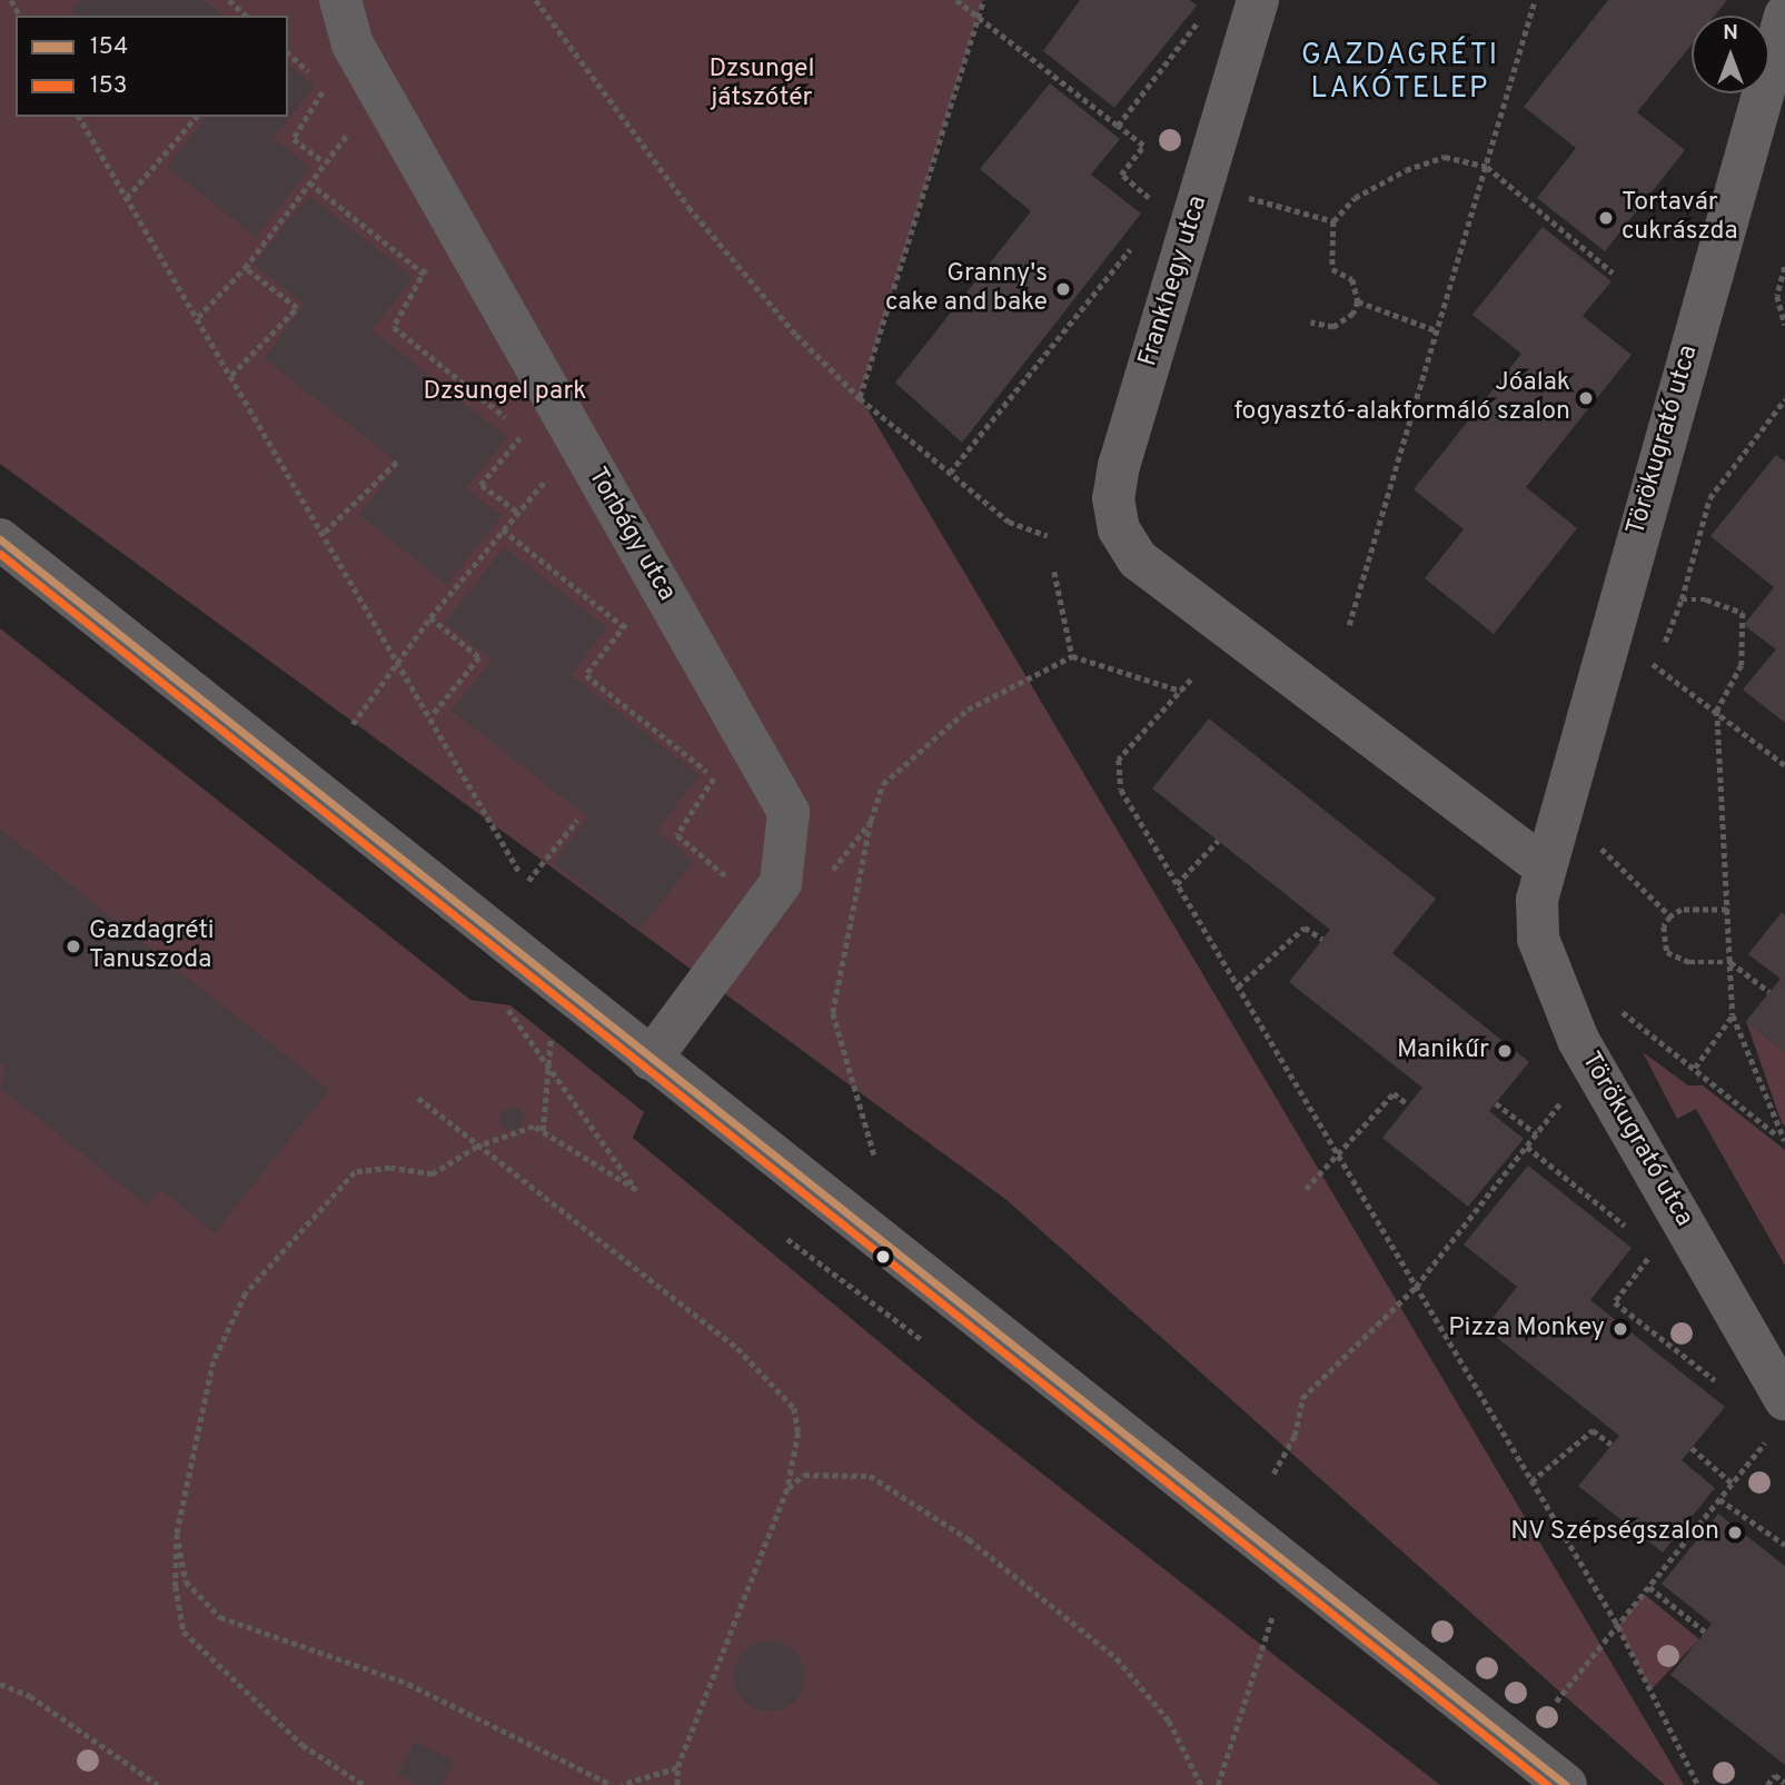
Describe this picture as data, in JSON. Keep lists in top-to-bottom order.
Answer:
{
  "streets": {
    "street": ["Frankhegy utca", "Törökugrató utca", "Torbágy utca"]
  },
  "crossings": [
    ["Frankhegy utca", "Törökugrató utca"]
  ],
  "districts": ["GAZDAGRÉTI LAKÓTELEP"],
  "parks": ["Dzsungel játszótér", "Dzsungel park"],
  "places": [
    "Tortavár cukrászda",
    "Granny's cake and bake",
    "Jóalak fogyasztó-alakformáló szalon",
    "Gazdagréti Tanuszoda",
    "Manikűr",
    "Pizza Monkey",
    "NV Szépségszalon"
  ],
  "lines": ["transit line 154", "transit line 153"],
  "legend": ["154", "153"],
  "north": "top"
}
